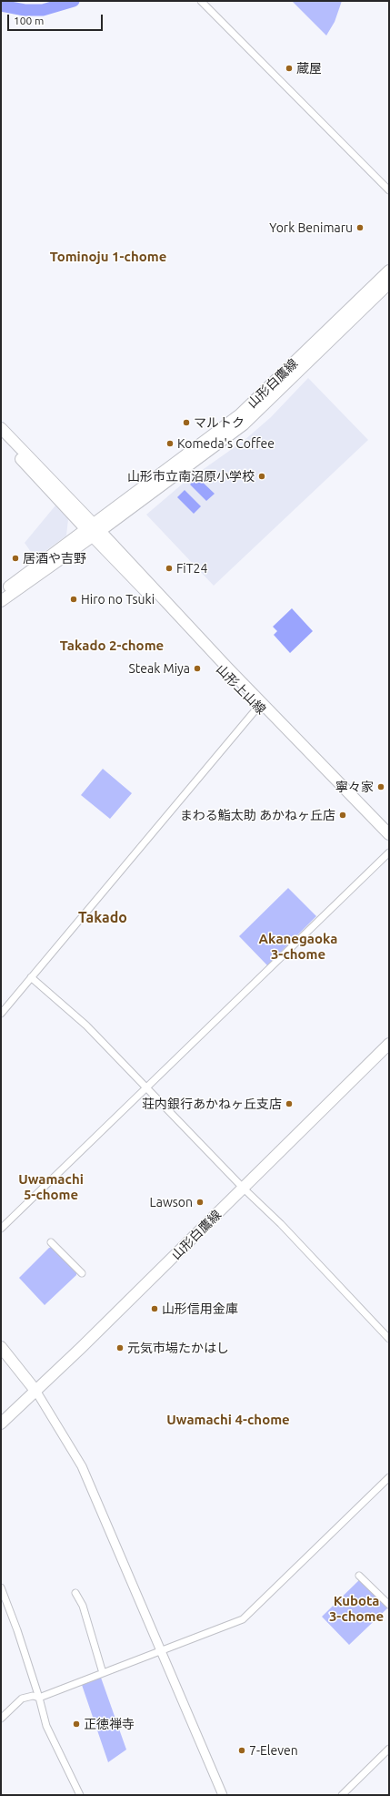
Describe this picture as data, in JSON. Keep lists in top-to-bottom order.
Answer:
{
  "streets": {
    "main road": ["山形白鷹線", "山形上山線"]
  },
  "crossings": [
    ["山形白鷹線", "山形上山線"]
  ],
  "districts": [
    "Tominoju 1-chome",
    "Takado 2-chome",
    "Takado",
    "Akanegaoka 3-chome",
    "Uwamachi 5-chome",
    "Uwamachi 4-chome",
    "Kubota 3-chome"
  ],
  "places": [
    "蔵屋",
    "York Benimaru",
    "マルトク",
    "Komeda's Coffee",
    "山形市立南沼原小学校",
    "居酒や吉野",
    "FiT24",
    "Hiro no Tsuki",
    "Steak Miya",
    "寧々家",
    "まわる鮨太助 あかねヶ丘店",
    "荘内銀行あかねヶ丘支店",
    "Lawson",
    "山形信用金庫",
    "元気市場たかはし",
    "正徳禅寺",
    "7-Eleven"
  ],
  "scale_bar": "100 m"
}
